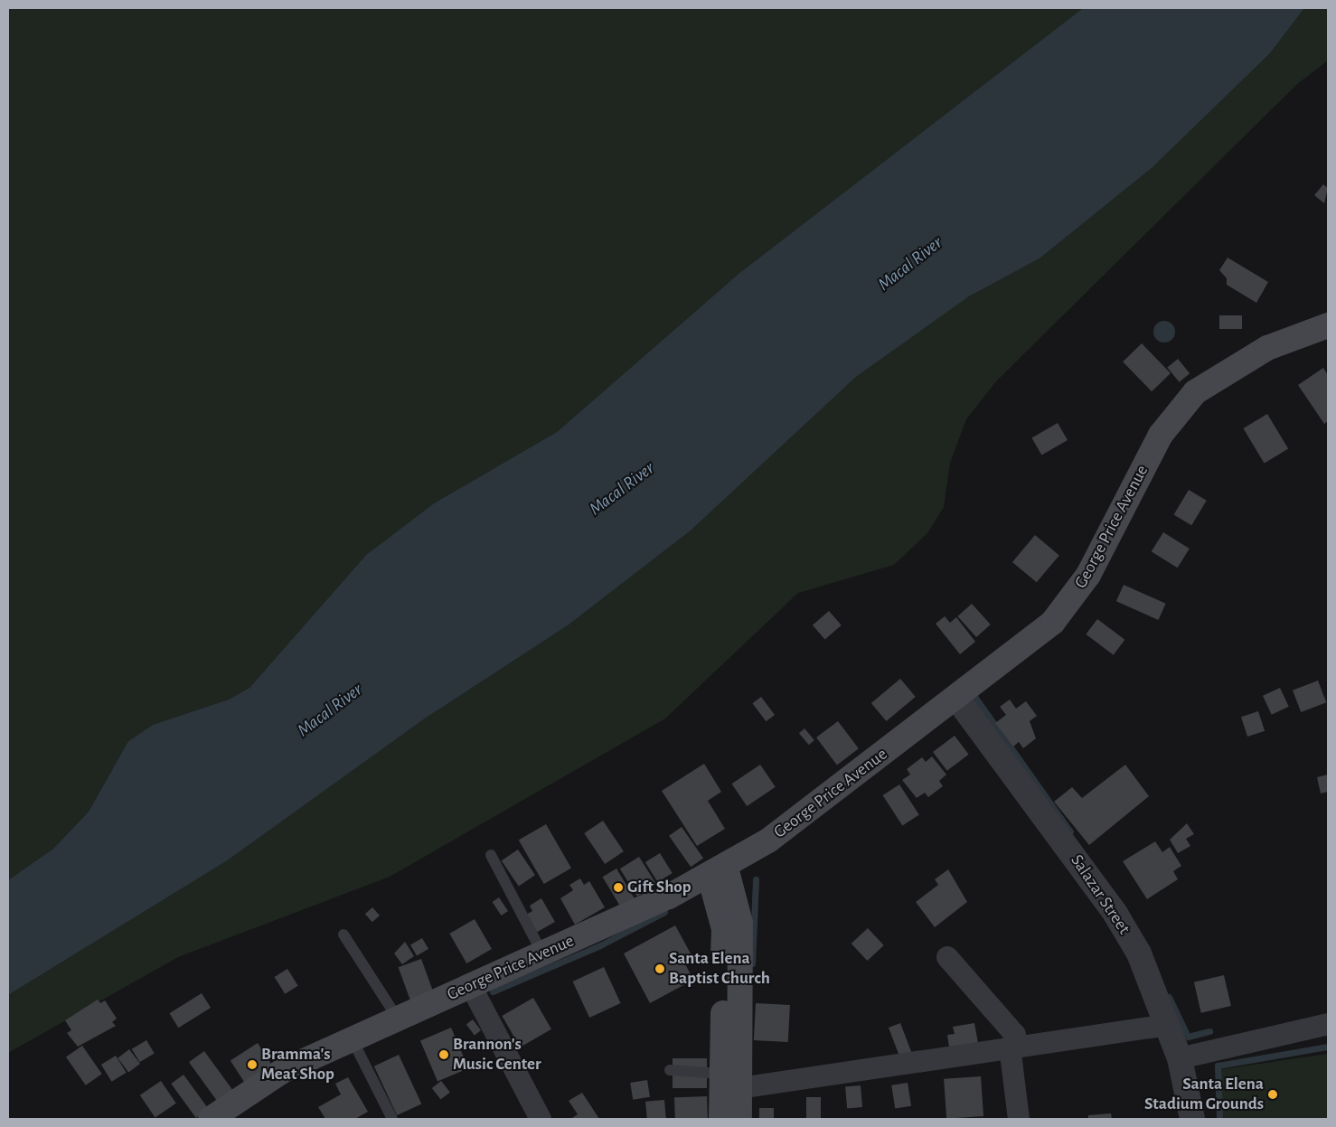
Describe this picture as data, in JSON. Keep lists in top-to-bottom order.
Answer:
{
  "streets": {
    "main road": ["George Price Avenue"],
    "street": ["Salazar Street"]
  },
  "crossings": [
    ["George Price Avenue", "Salazar Street"]
  ],
  "water": ["Macal River"],
  "places": [
    "Gift Shop",
    "Santa Elena Baptist Church",
    "Brannon's Music Center",
    "Bramma's Meat Shop",
    "Santa Elena Stadium Grounds"
  ]
}
